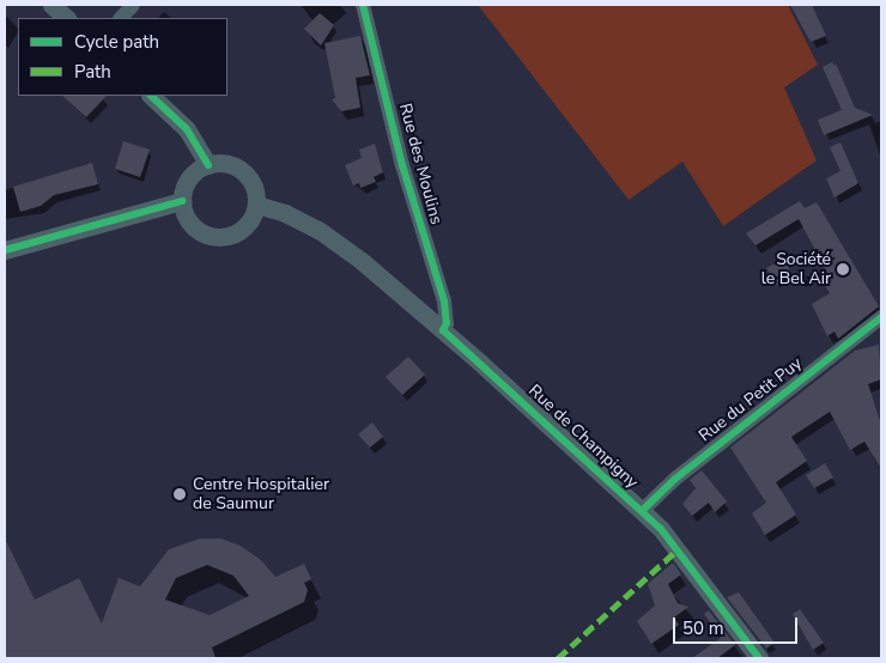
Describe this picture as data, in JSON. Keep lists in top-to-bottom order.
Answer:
{
  "streets": {
    "street": ["Rue des Moulins", "Rue du Petit Puy", "Rue de Champigny"]
  },
  "crossings": [
    ["Rue des Moulins", "Rue de Champigny"],
    ["Rue du Petit Puy", "Rue de Champigny"]
  ],
  "places": ["Société le Bel Air", "Centre Hospitalier de Saumur"],
  "legend": ["Cycle path", "Path"],
  "scale_bar": "50 m"
}
